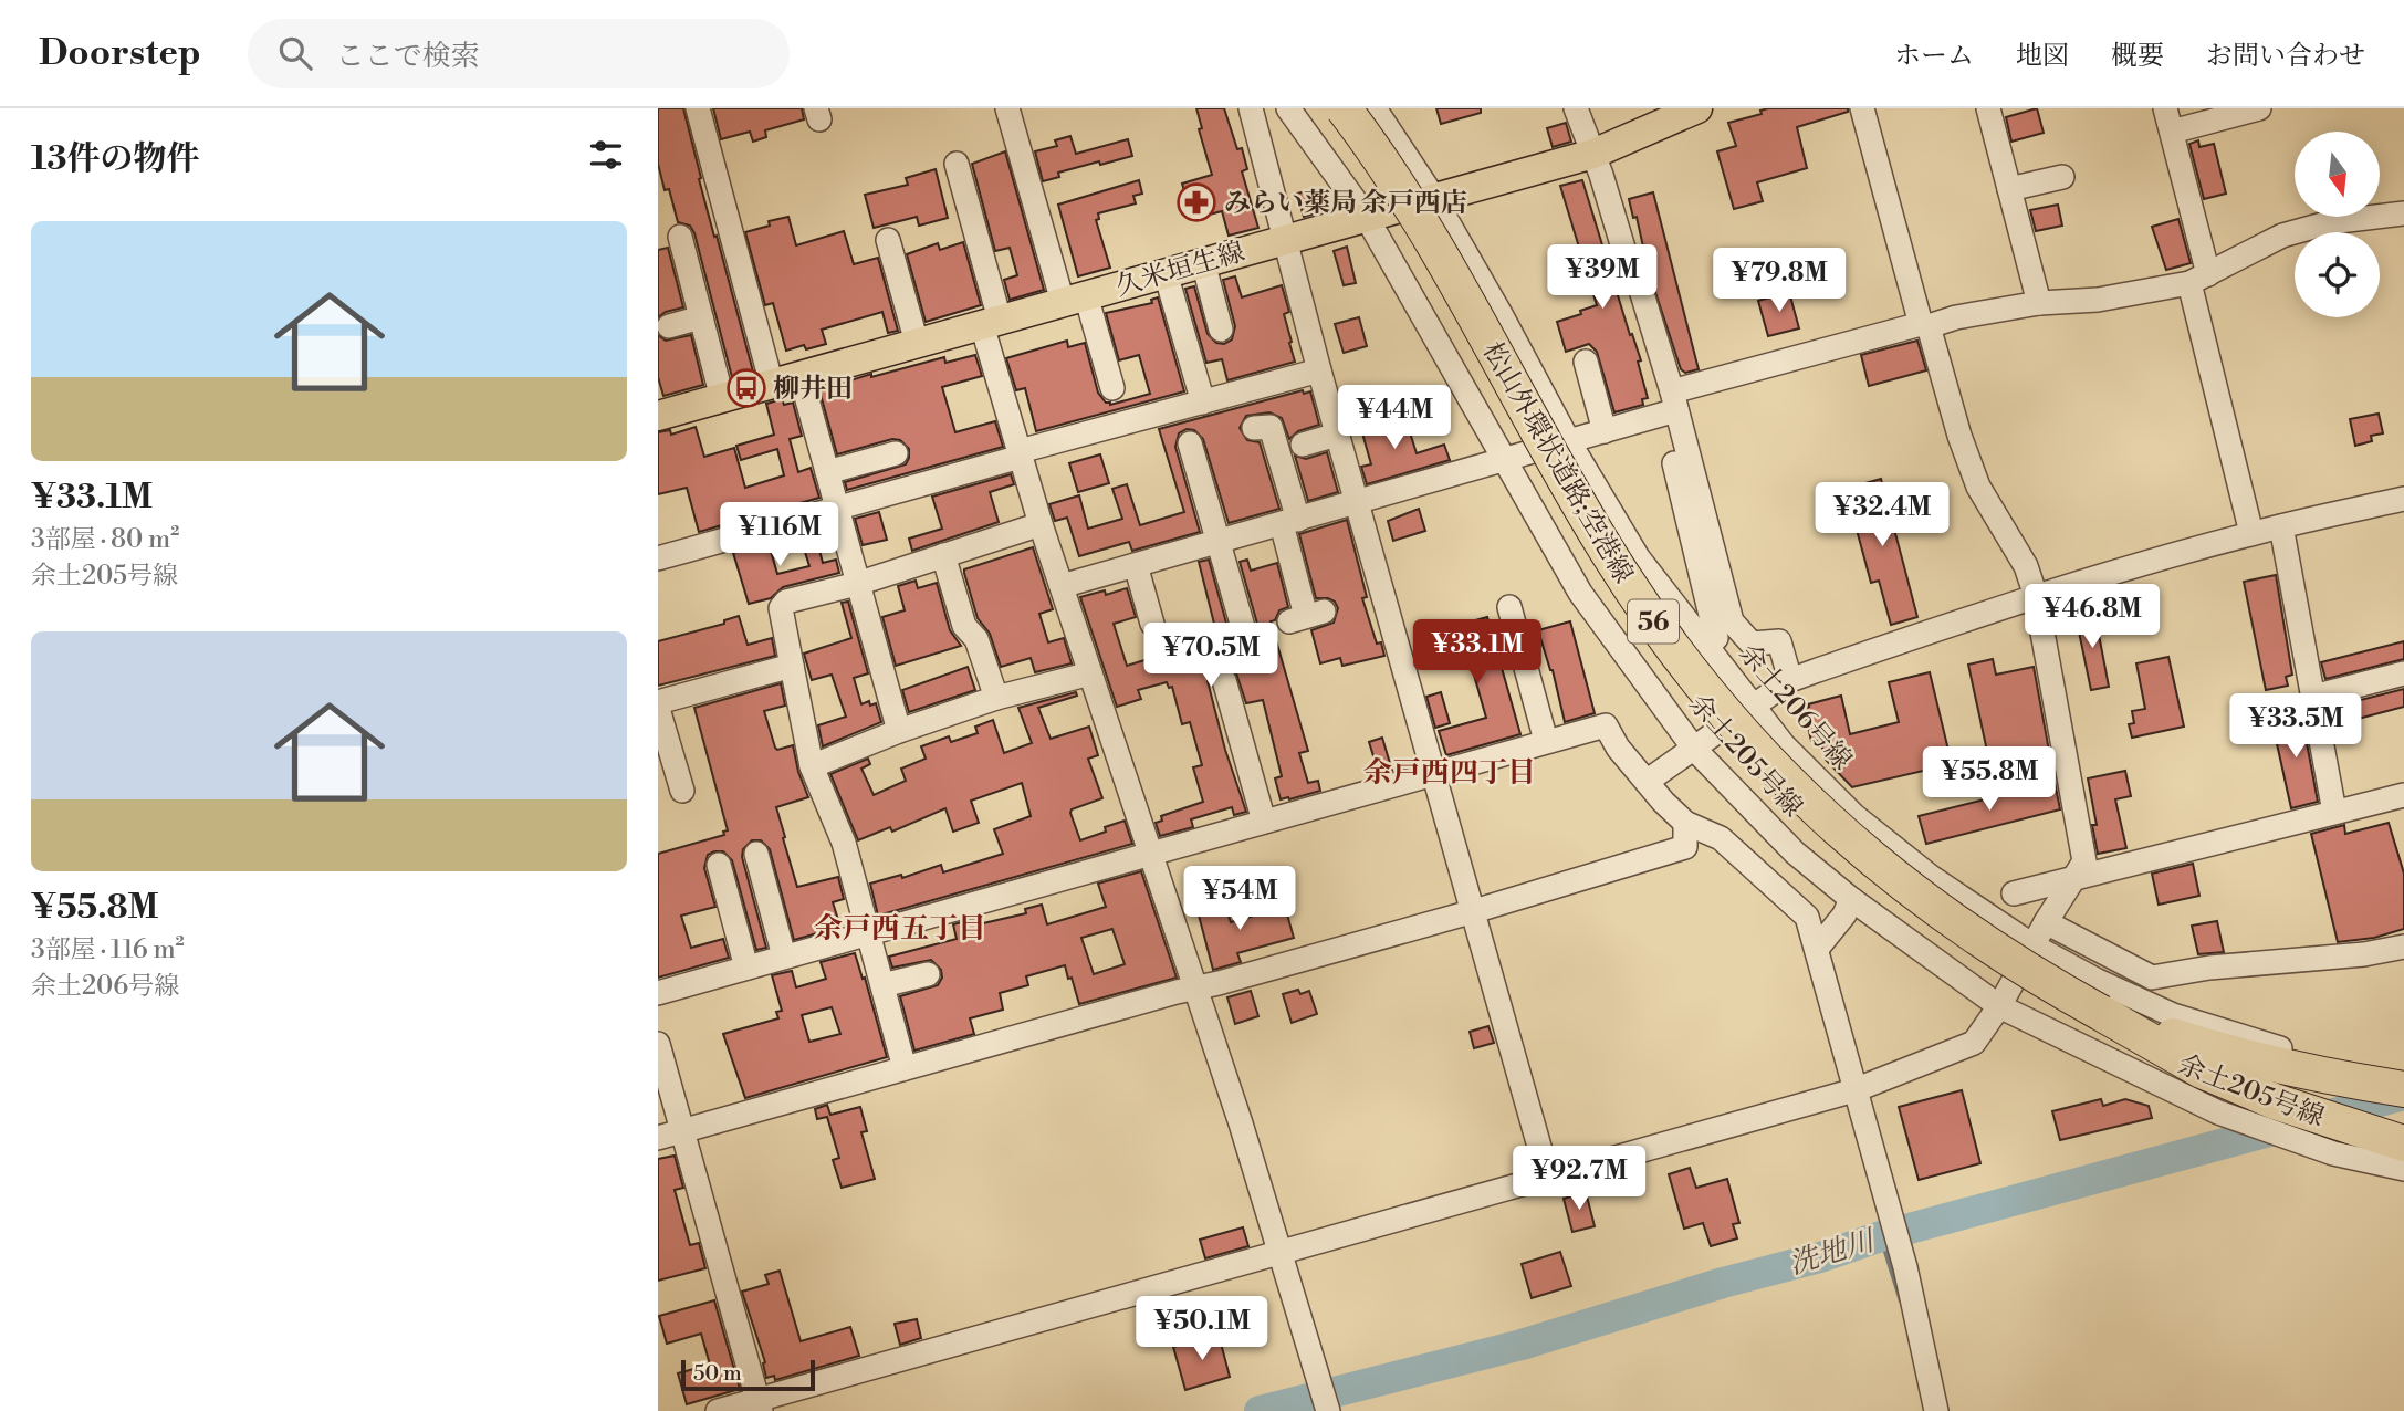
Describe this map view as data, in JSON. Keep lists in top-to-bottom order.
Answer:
{
  "streets": {
    "highway": ["松山外環状道路;空港線", "56"],
    "main road": ["久米垣生線"],
    "street": ["余土206号線", "余土205号線"]
  },
  "crossings": [
    ["久米垣生線", "余土206号線"],
    ["久米垣生線", "余土205号線"]
  ],
  "districts": ["余戸西四丁目", "余戸西五丁目"],
  "water": ["洗地川"],
  "places": {
    "pharmacy": ["みらい薬局 余戸西店"],
    "bus stop": ["柳井田"]
  },
  "scale_bar": "50 m",
  "north": "bottom",
  "page": {
    "header": "Doorstep",
    "search": "ここで検索",
    "nav": [
      "ホーム",
      "地図",
      "概要",
      "お問い合わせ"
    ],
    "heading": "13件の物件",
    "list": [
      {
        "name": "¥33.1M",
        "note": "3部屋 · 80 m² · 余土205号線"
      },
      {
        "name": "¥55.8M",
        "note": "3部屋 · 116 m² · 余土206号線"
      }
    ],
    "price": [
      "¥39M",
      "¥79.8M",
      "¥44M",
      "¥32.4M",
      "¥116M",
      "¥46.8M",
      "¥33.1M",
      "¥70.5M",
      "¥33.5M",
      "¥55.8M",
      "¥54M",
      "¥92.7M",
      "¥50.1M"
    ],
    "scale": "50 m"
  }
}
